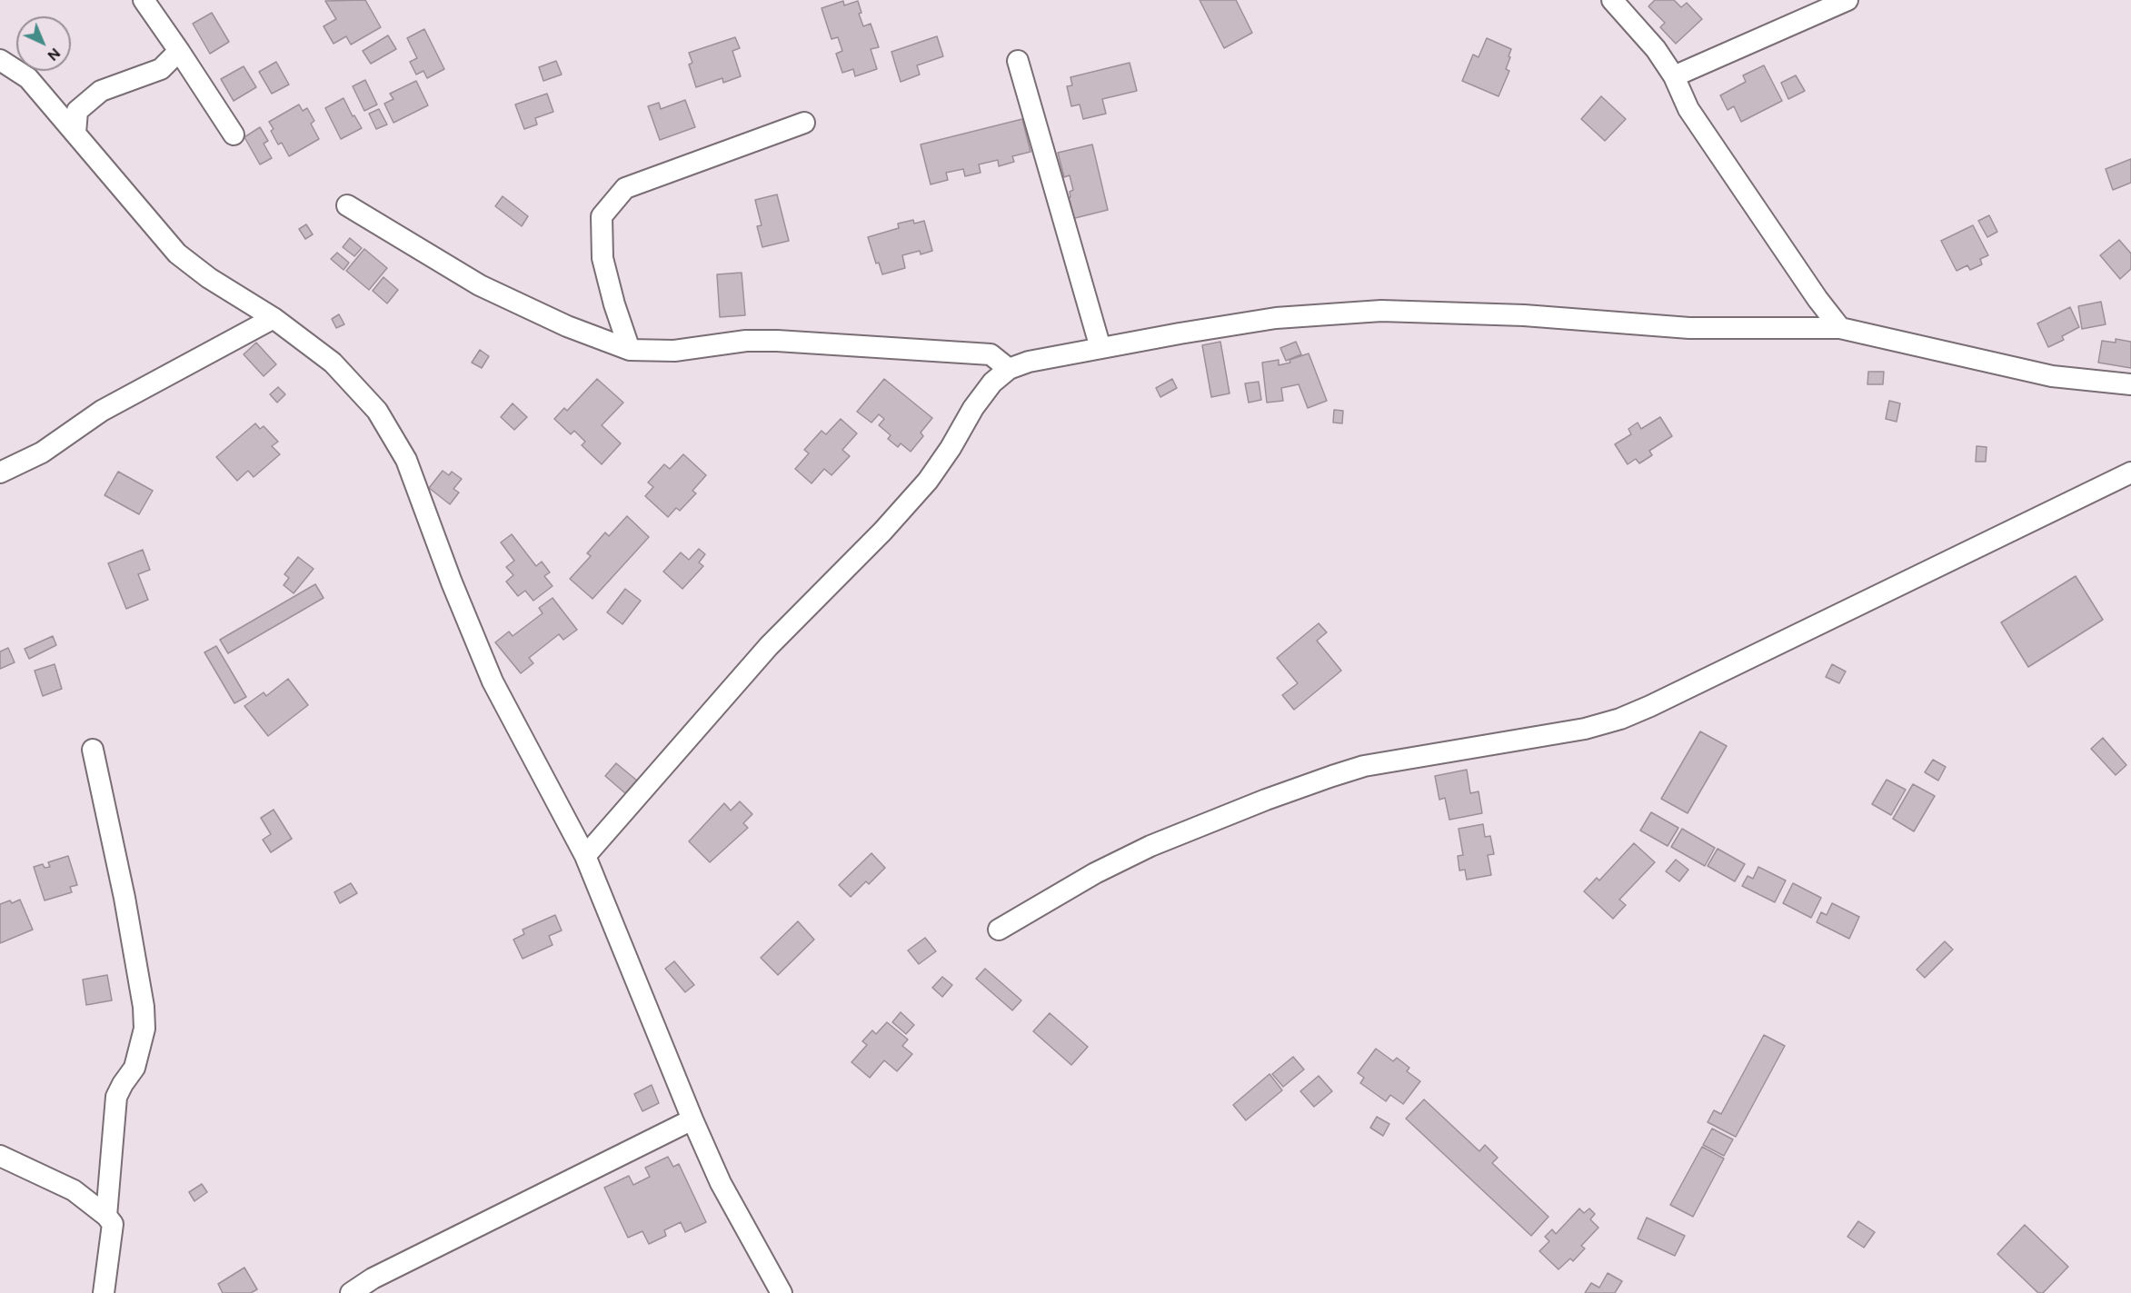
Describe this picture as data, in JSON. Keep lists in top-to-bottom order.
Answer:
{
  "north": "bottom right"
}
